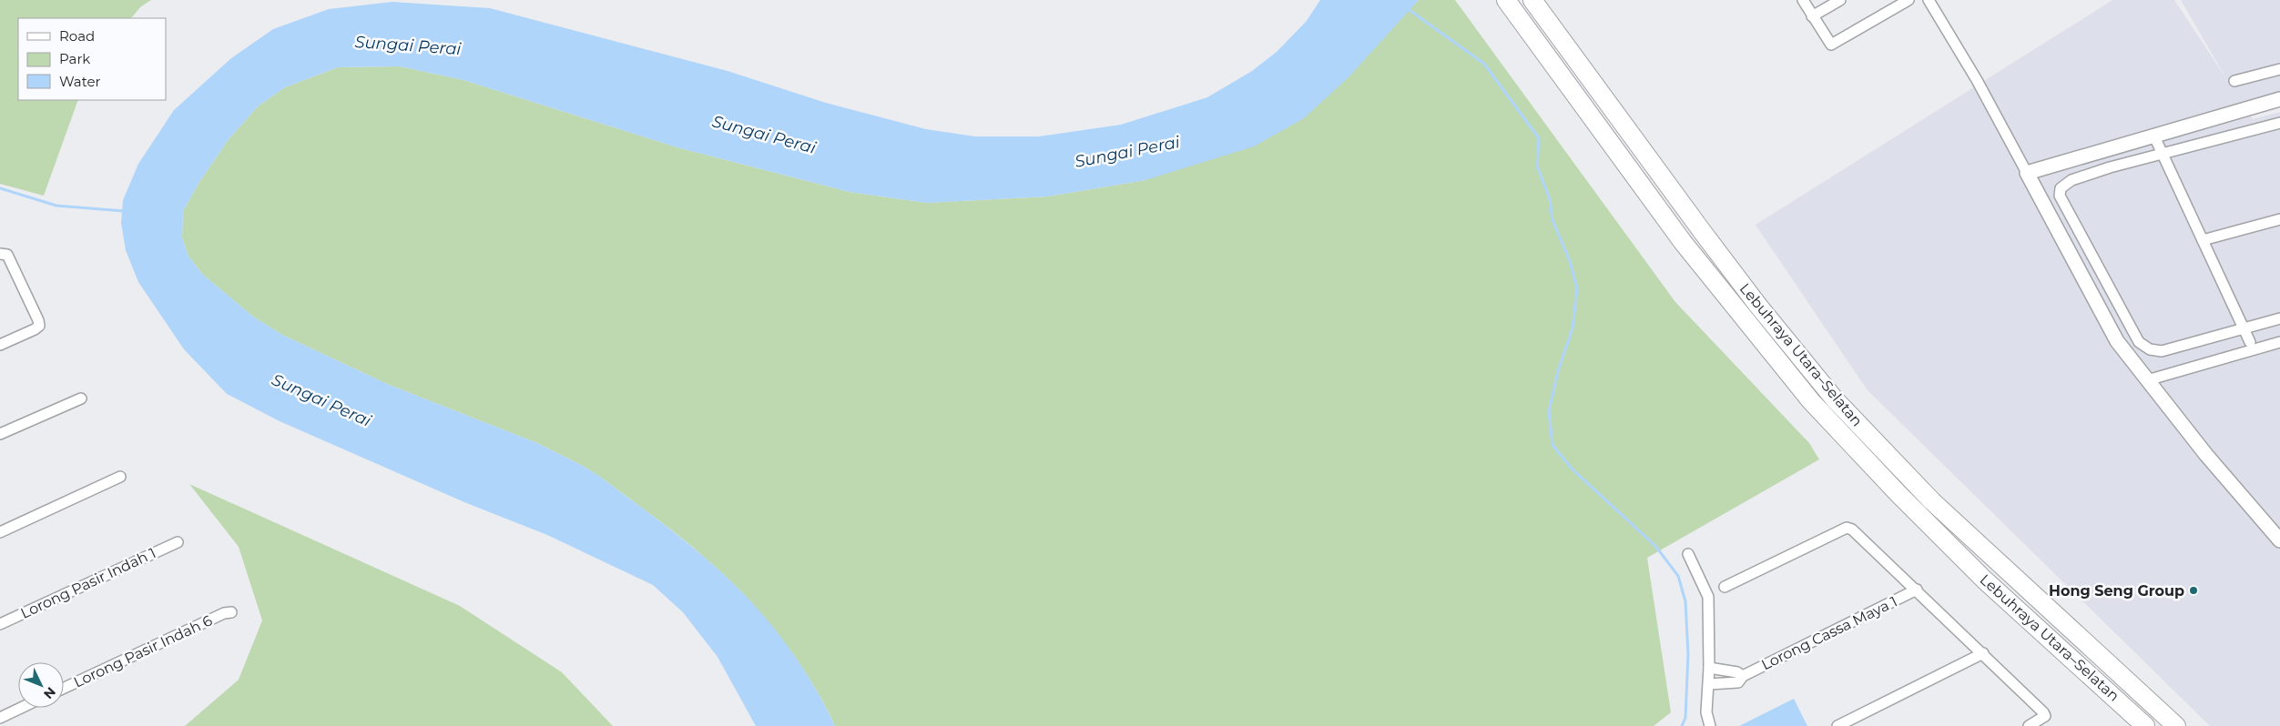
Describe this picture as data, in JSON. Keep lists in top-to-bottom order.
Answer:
{
  "streets": {
    "highway": ["Lebuhraya Utara–Selatan"],
    "street": ["Lorong Pasir Indah 1", "Lorong Cassa Maya 1", "Lorong Pasir Indah 6"]
  },
  "water": ["Sungai Perai"],
  "places": ["Hong Seng Group"],
  "legend": ["Road", "Park", "Water"],
  "north": "bottom right"
}
